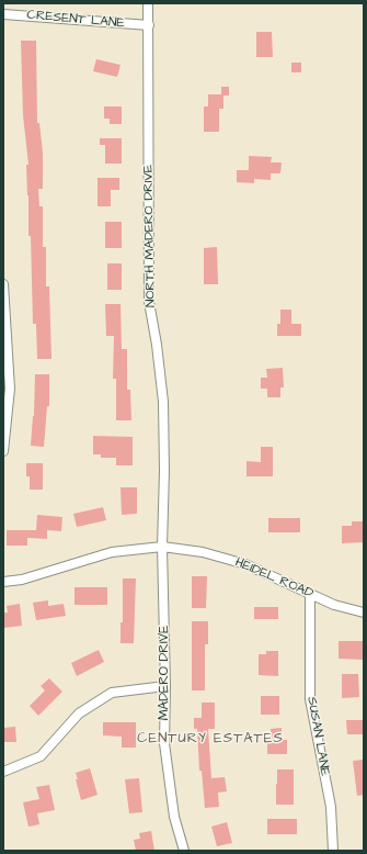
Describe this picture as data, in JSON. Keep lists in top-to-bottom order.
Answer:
{
  "streets": {
    "street": [
      "CRESENT LANE",
      "NORTH MADERO DRIVE",
      "HEIDEL ROAD",
      "MADERO DRIVE",
      "SUSAN LANE"
    ]
  },
  "crossings": [
    ["CRESENT LANE", "NORTH MADERO DRIVE"],
    ["NORTH MADERO DRIVE", "HEIDEL ROAD"],
    ["NORTH MADERO DRIVE", "MADERO DRIVE"],
    ["HEIDEL ROAD", "MADERO DRIVE"],
    ["HEIDEL ROAD", "SUSAN LANE"]
  ],
  "districts": ["CENTURY ESTATES"]
}
